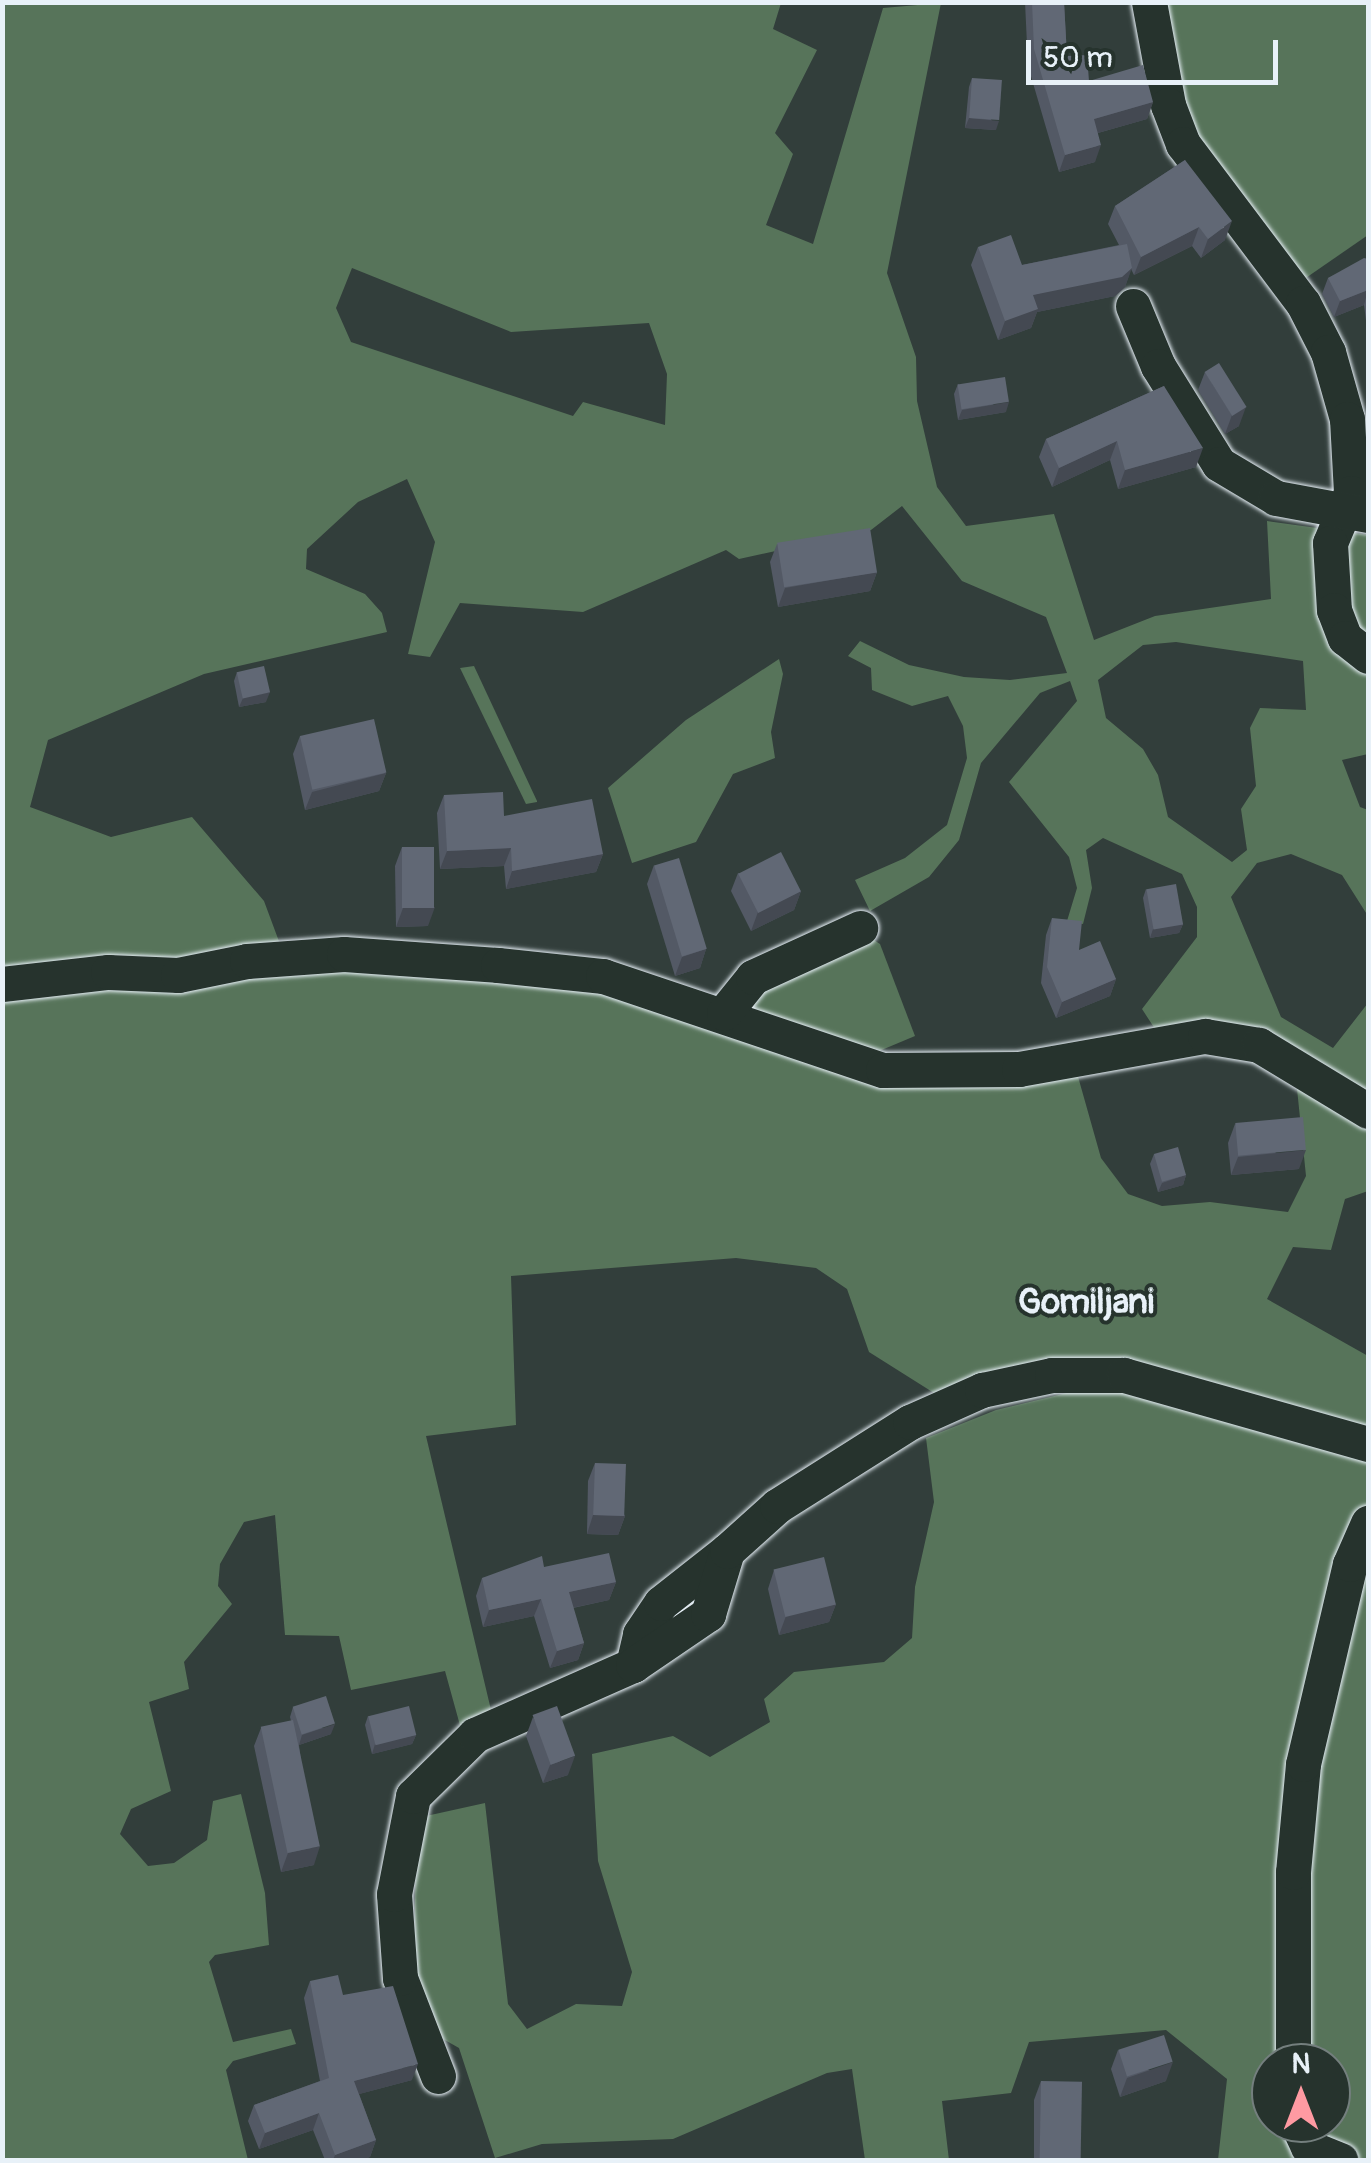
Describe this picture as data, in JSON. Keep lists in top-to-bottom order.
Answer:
{
  "districts": ["Gomiljani"],
  "scale_bar": "50 m",
  "north": "top"
}
